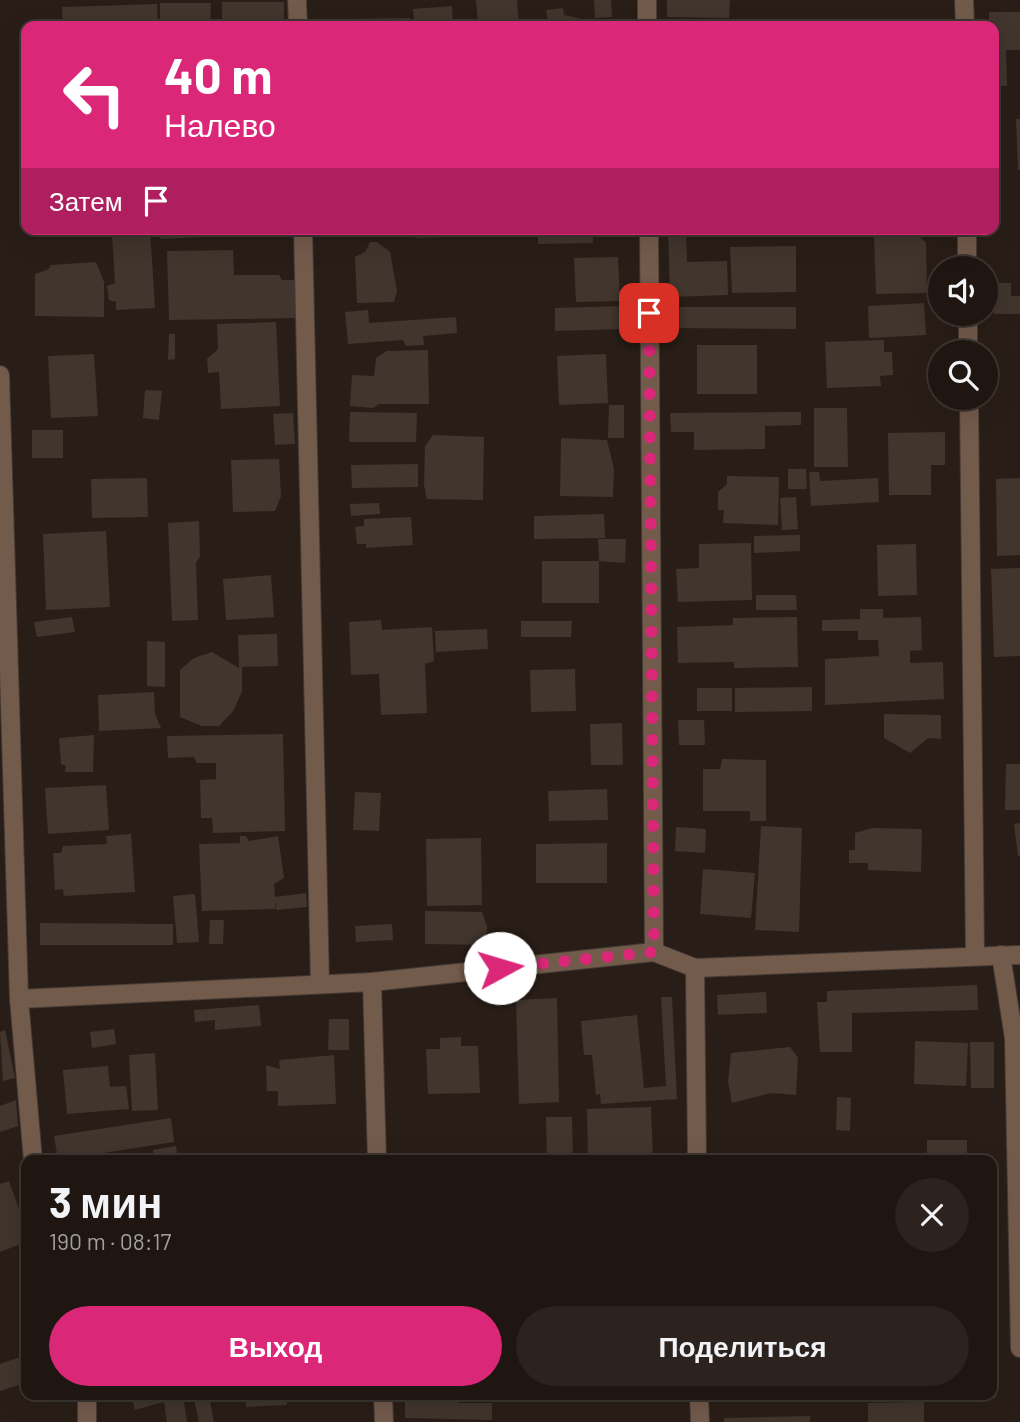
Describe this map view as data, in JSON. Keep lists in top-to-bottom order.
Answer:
{
  "page": {
    "turn": ["40 m", "Налево"],
    "then": "Затем",
    "heading": ["3 мин", "190 m · 08:17"],
    "buttons": ["Выход", "Поделиться"]
  }
}
